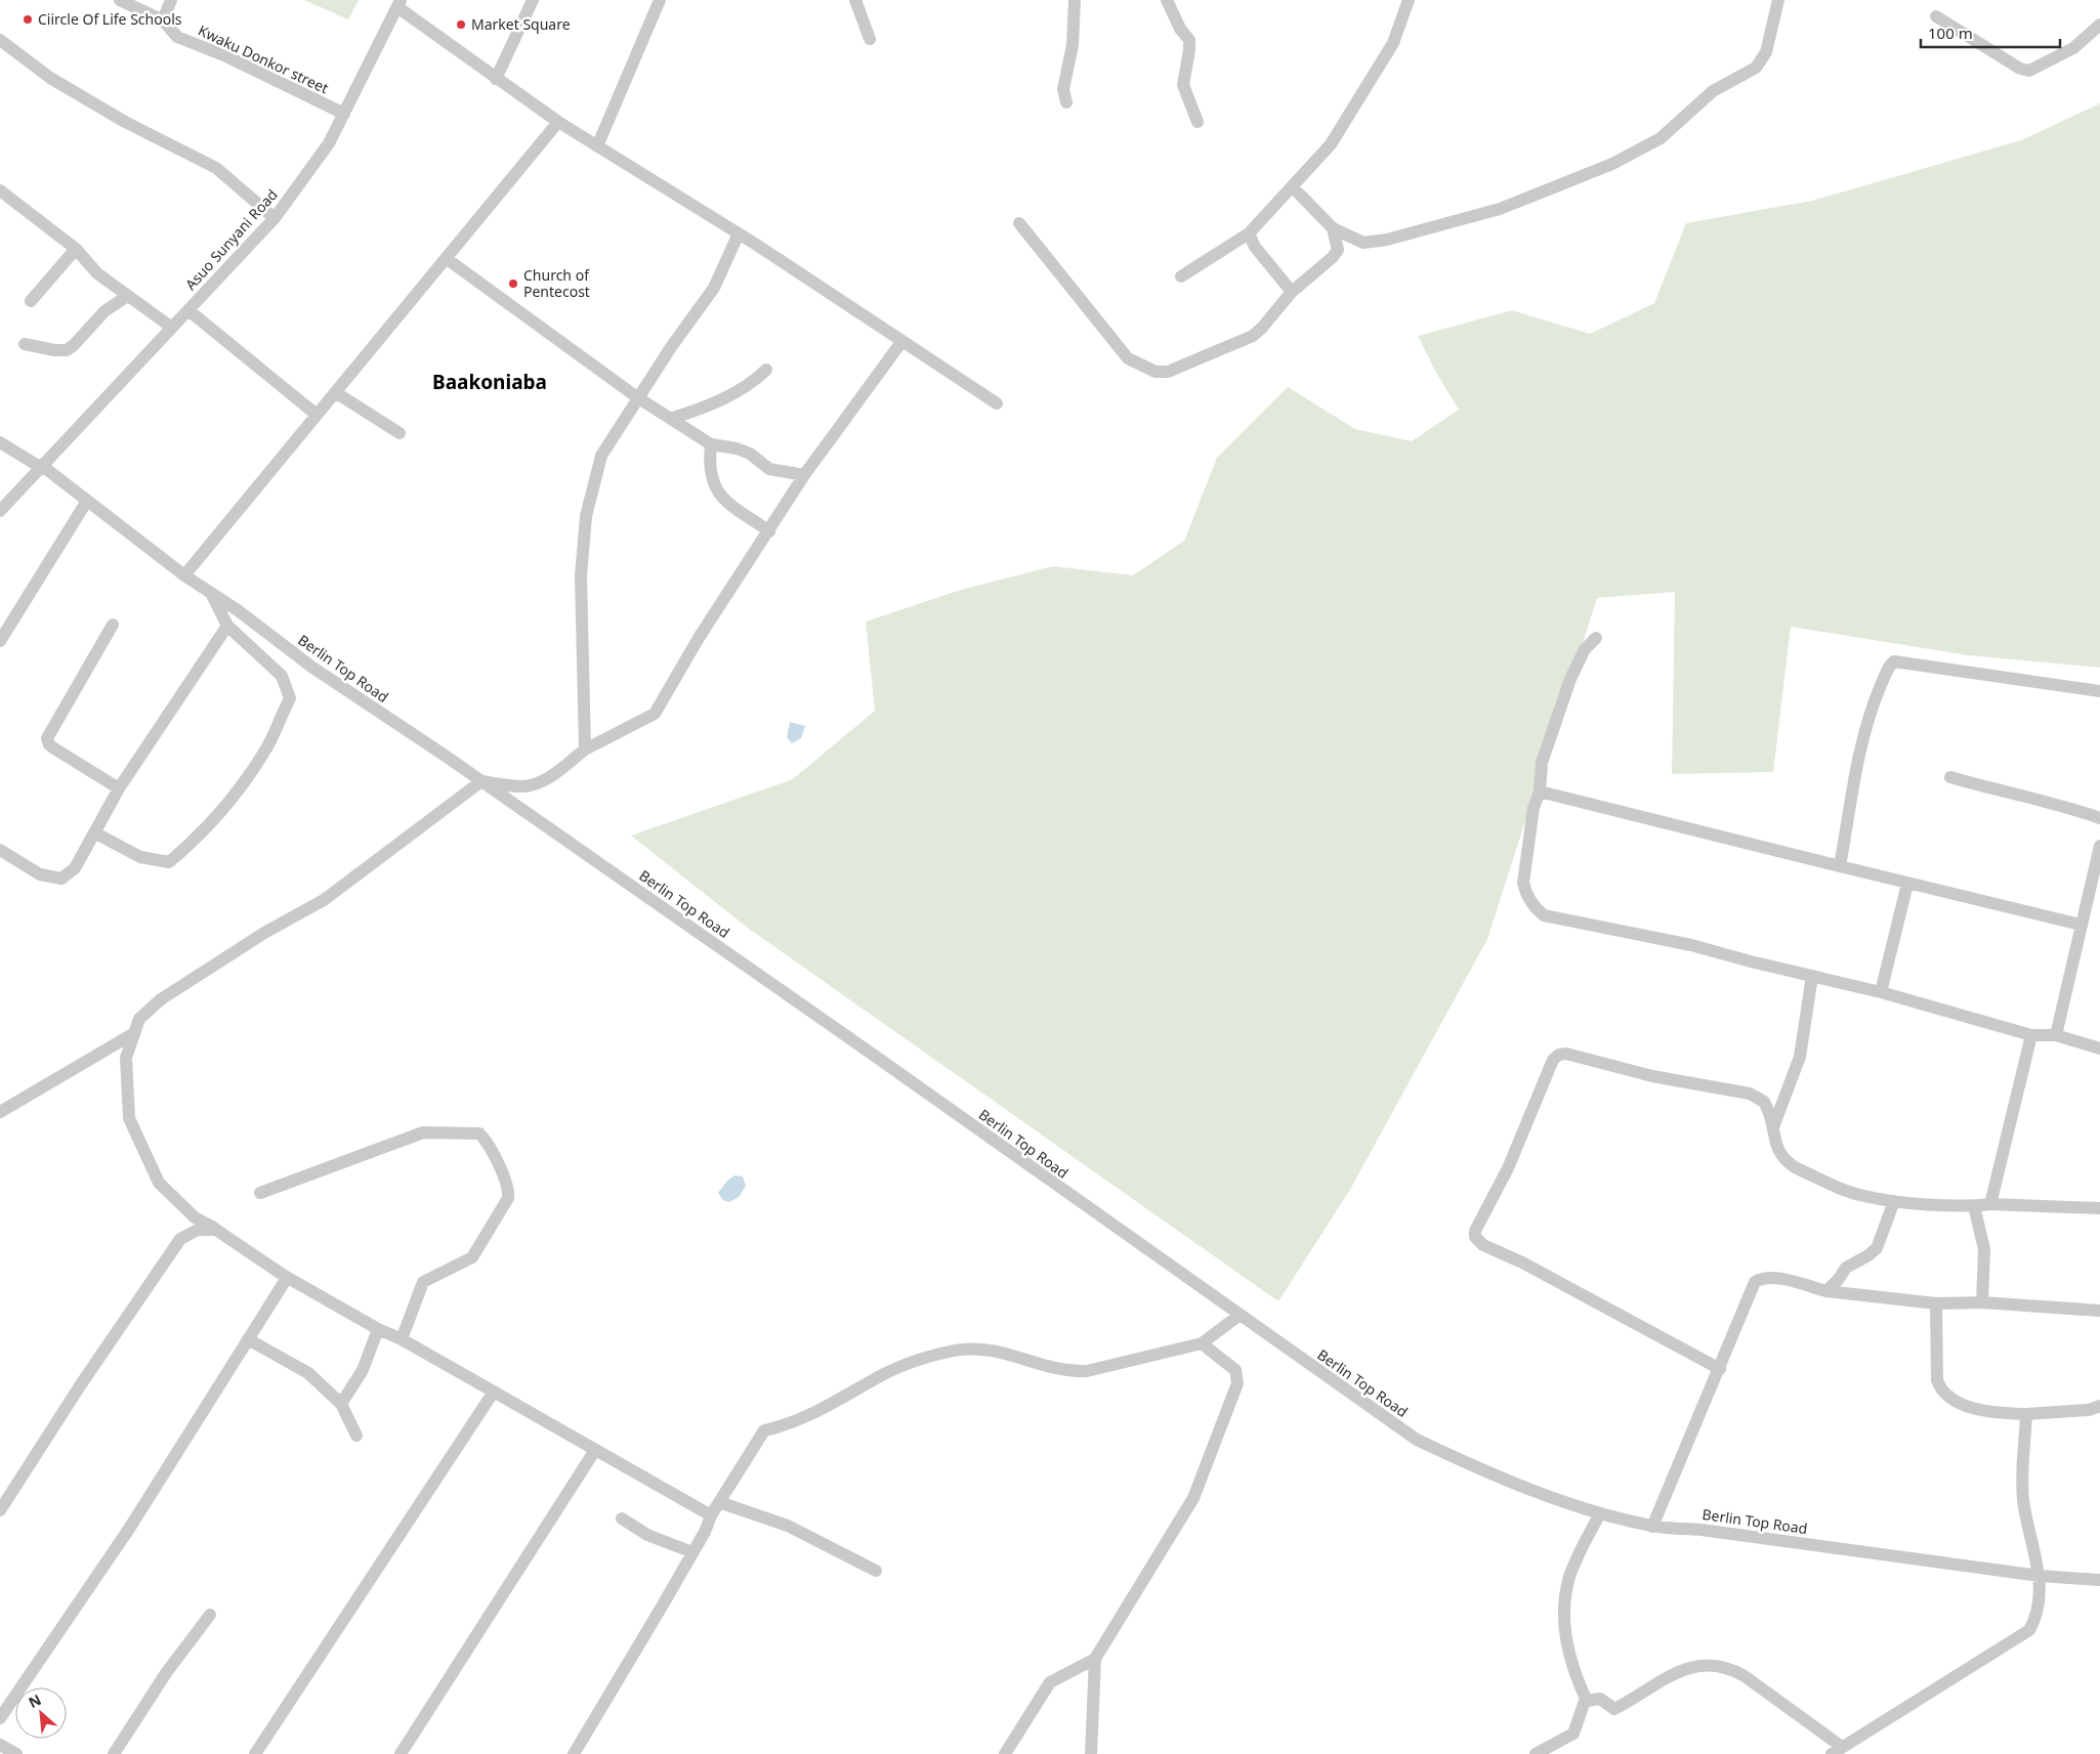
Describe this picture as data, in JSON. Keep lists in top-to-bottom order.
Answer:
{
  "streets": {
    "street": ["Kwaku Donkor street", "Asuo Sunyani Road", "Berlin Top Road"]
  },
  "crossings": [
    ["Kwaku Donkor street", "Asuo Sunyani Road"],
    ["Asuo Sunyani Road", "Berlin Top Road"]
  ],
  "districts": ["Baakoniaba"],
  "places": ["Ciircle Of Life Schools", "Market Square", "Church of Pentecost"],
  "scale_bar": "100 m",
  "north": "top left"
}
